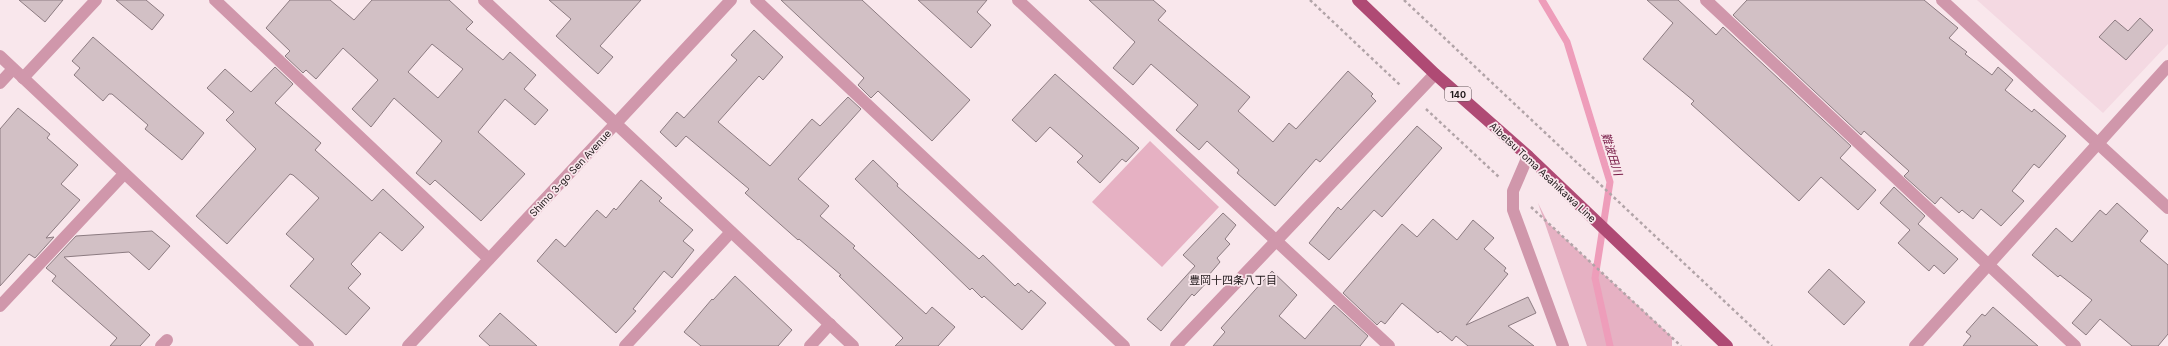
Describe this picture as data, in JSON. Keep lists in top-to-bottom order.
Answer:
{
  "streets": {
    "main road": ["140", "Aibetsu Toma Asahikawa Line"],
    "street": ["Shimo 3-go Sen Avenue"]
  },
  "districts": ["豊岡十四条八丁目"],
  "water": ["難波田川"]
}
